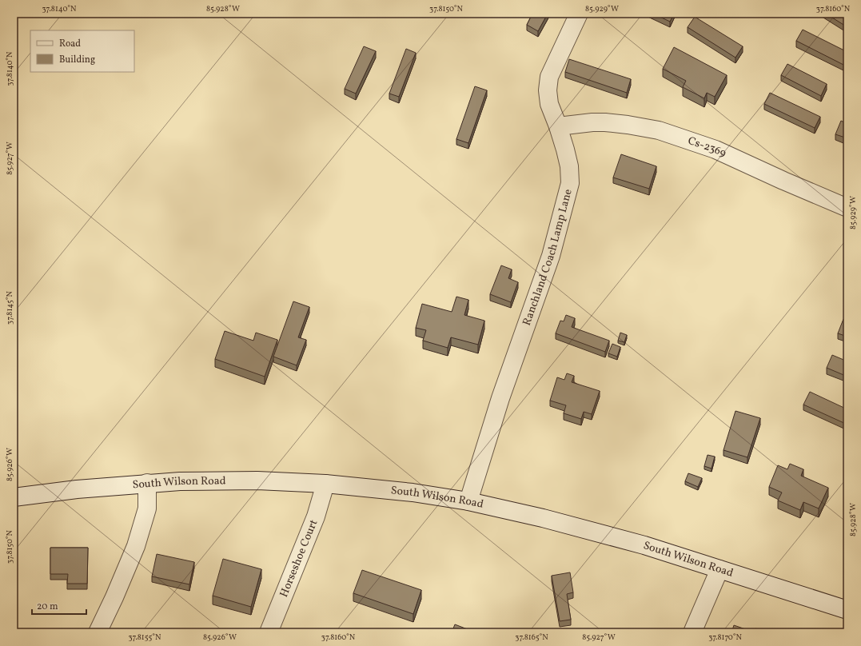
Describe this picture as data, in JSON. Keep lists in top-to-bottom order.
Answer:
{
  "streets": {
    "street": [
      "Cs-2369",
      "Ranchland Coach Lamp Lane",
      "South Wilson Road",
      "Horseshoe Court"
    ]
  },
  "crossings": [
    ["Cs-2369", "Ranchland Coach Lamp Lane"],
    ["Ranchland Coach Lamp Lane", "South Wilson Road"],
    ["South Wilson Road", "Horseshoe Court"]
  ],
  "legend": ["Road", "Building"],
  "scale_bar": "20 m",
  "coordinates": [
    "37.8140°N",
    "85.928°W",
    "37.8150°N",
    "85.929°W",
    "37.8160°N",
    "85.927°W",
    "37.8145°N",
    "85.926°W",
    "37.8155°N",
    "37.8165°N",
    "37.8170°N"
  ]
}
